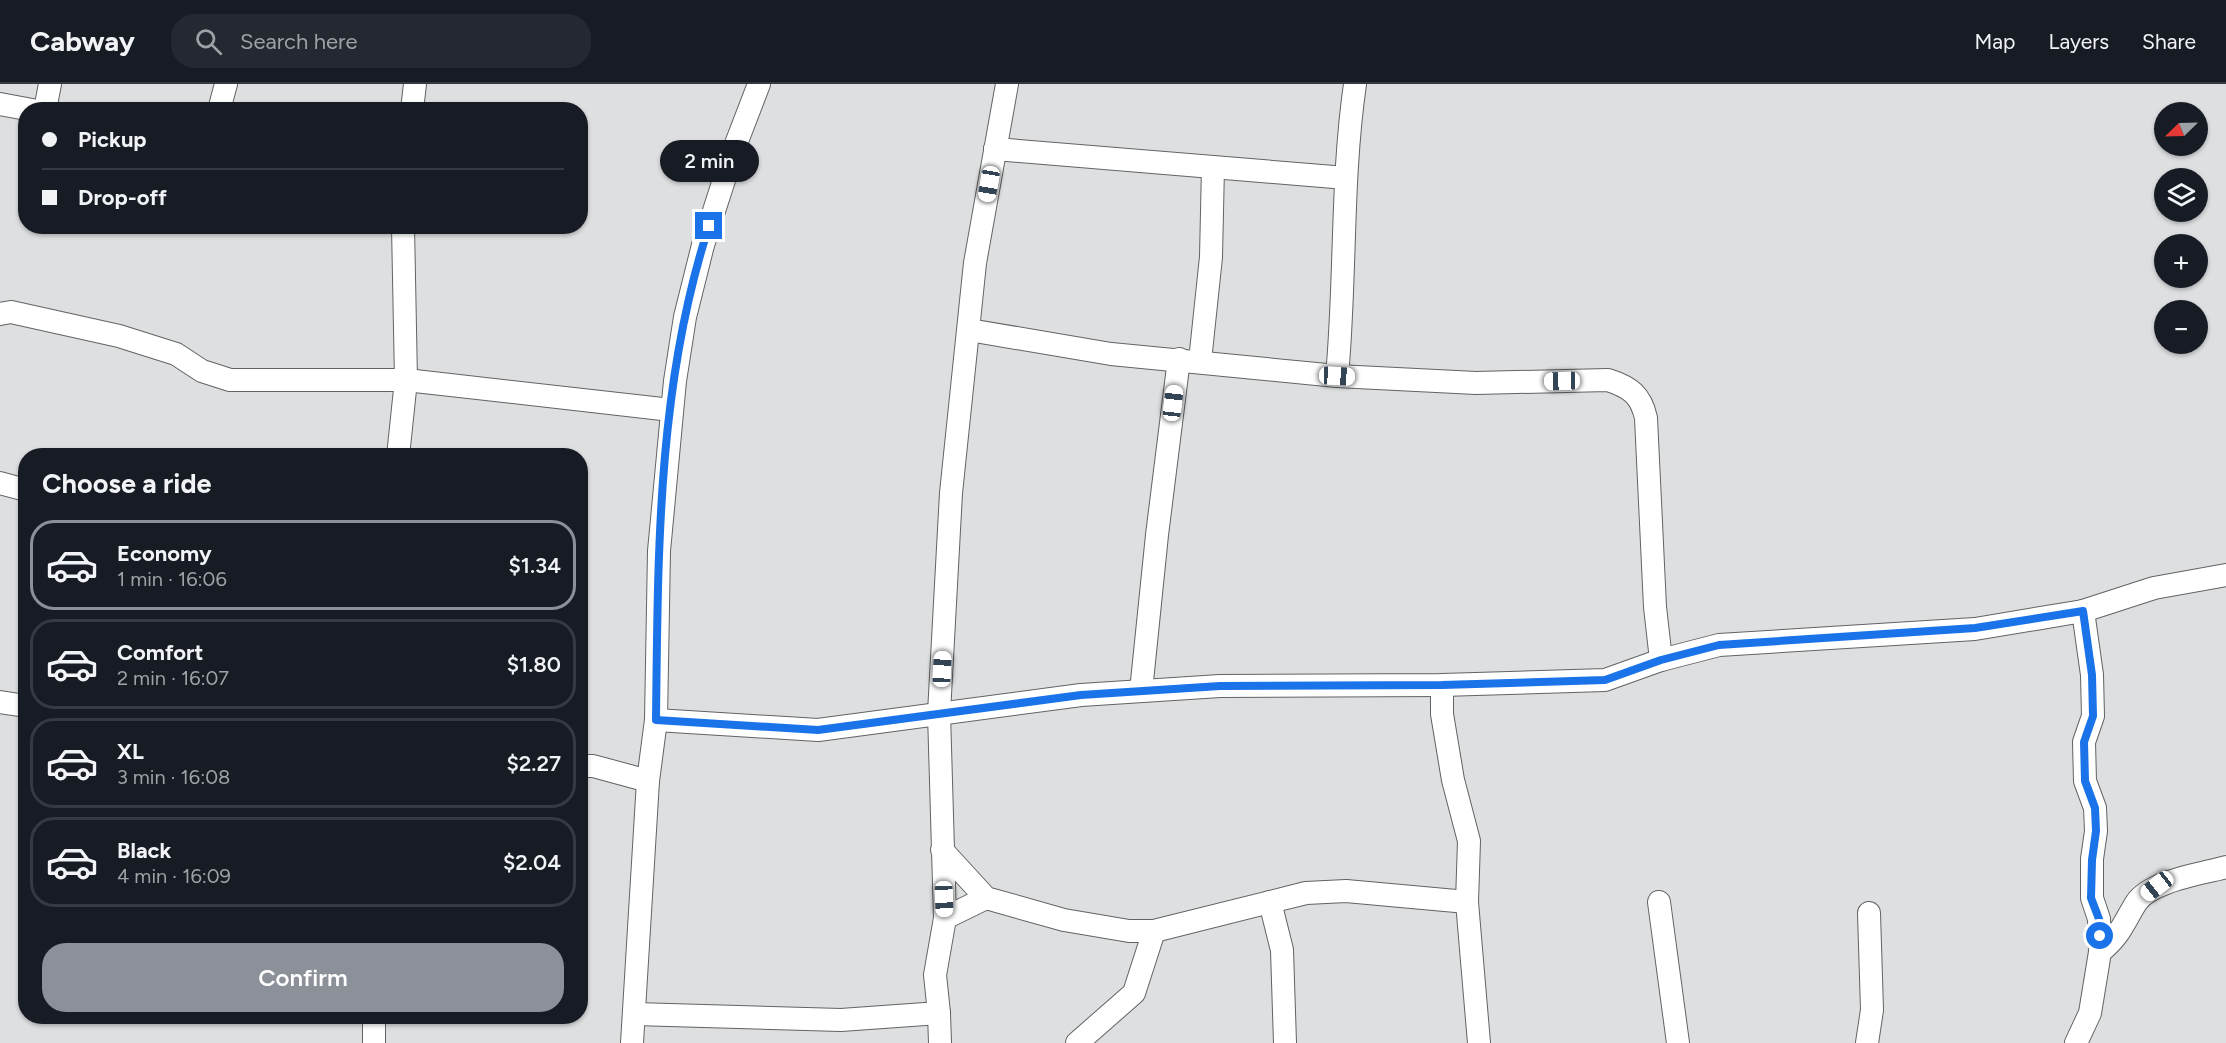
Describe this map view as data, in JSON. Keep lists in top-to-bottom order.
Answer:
{
  "north": "bottom left",
  "page": {
    "header": "Cabway",
    "search": "Search here",
    "nav": ["Map", "Layers", "Share"],
    "map_buttons": ["+", "−"],
    "banner": ["Pickup", "Drop-off"],
    "bubble": "2 min",
    "heading": "Choose a ride",
    "list": [
      {
        "name": "Economy",
        "note": "1 min · 16:06",
        "value": "$1.34"
      },
      {
        "name": "Comfort",
        "note": "2 min · 16:07",
        "value": "$1.80"
      },
      {
        "name": "XL",
        "note": "3 min · 16:08",
        "value": "$2.27"
      },
      {
        "name": "Black",
        "note": "4 min · 16:09",
        "value": "$2.04"
      }
    ],
    "buttons": "Confirm"
  }
}
